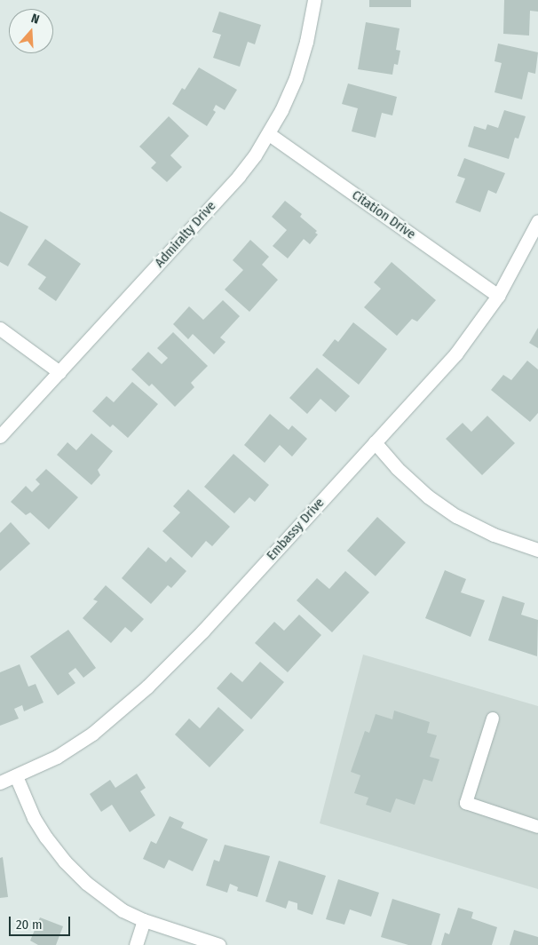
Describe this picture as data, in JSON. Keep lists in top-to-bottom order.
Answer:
{
  "streets": {
    "street": ["Citation Drive", "Admiralty Drive", "Embassy Drive"]
  },
  "crossings": [
    ["Citation Drive", "Admiralty Drive"],
    ["Citation Drive", "Embassy Drive"]
  ],
  "scale_bar": "20 m",
  "north": "top"
}
